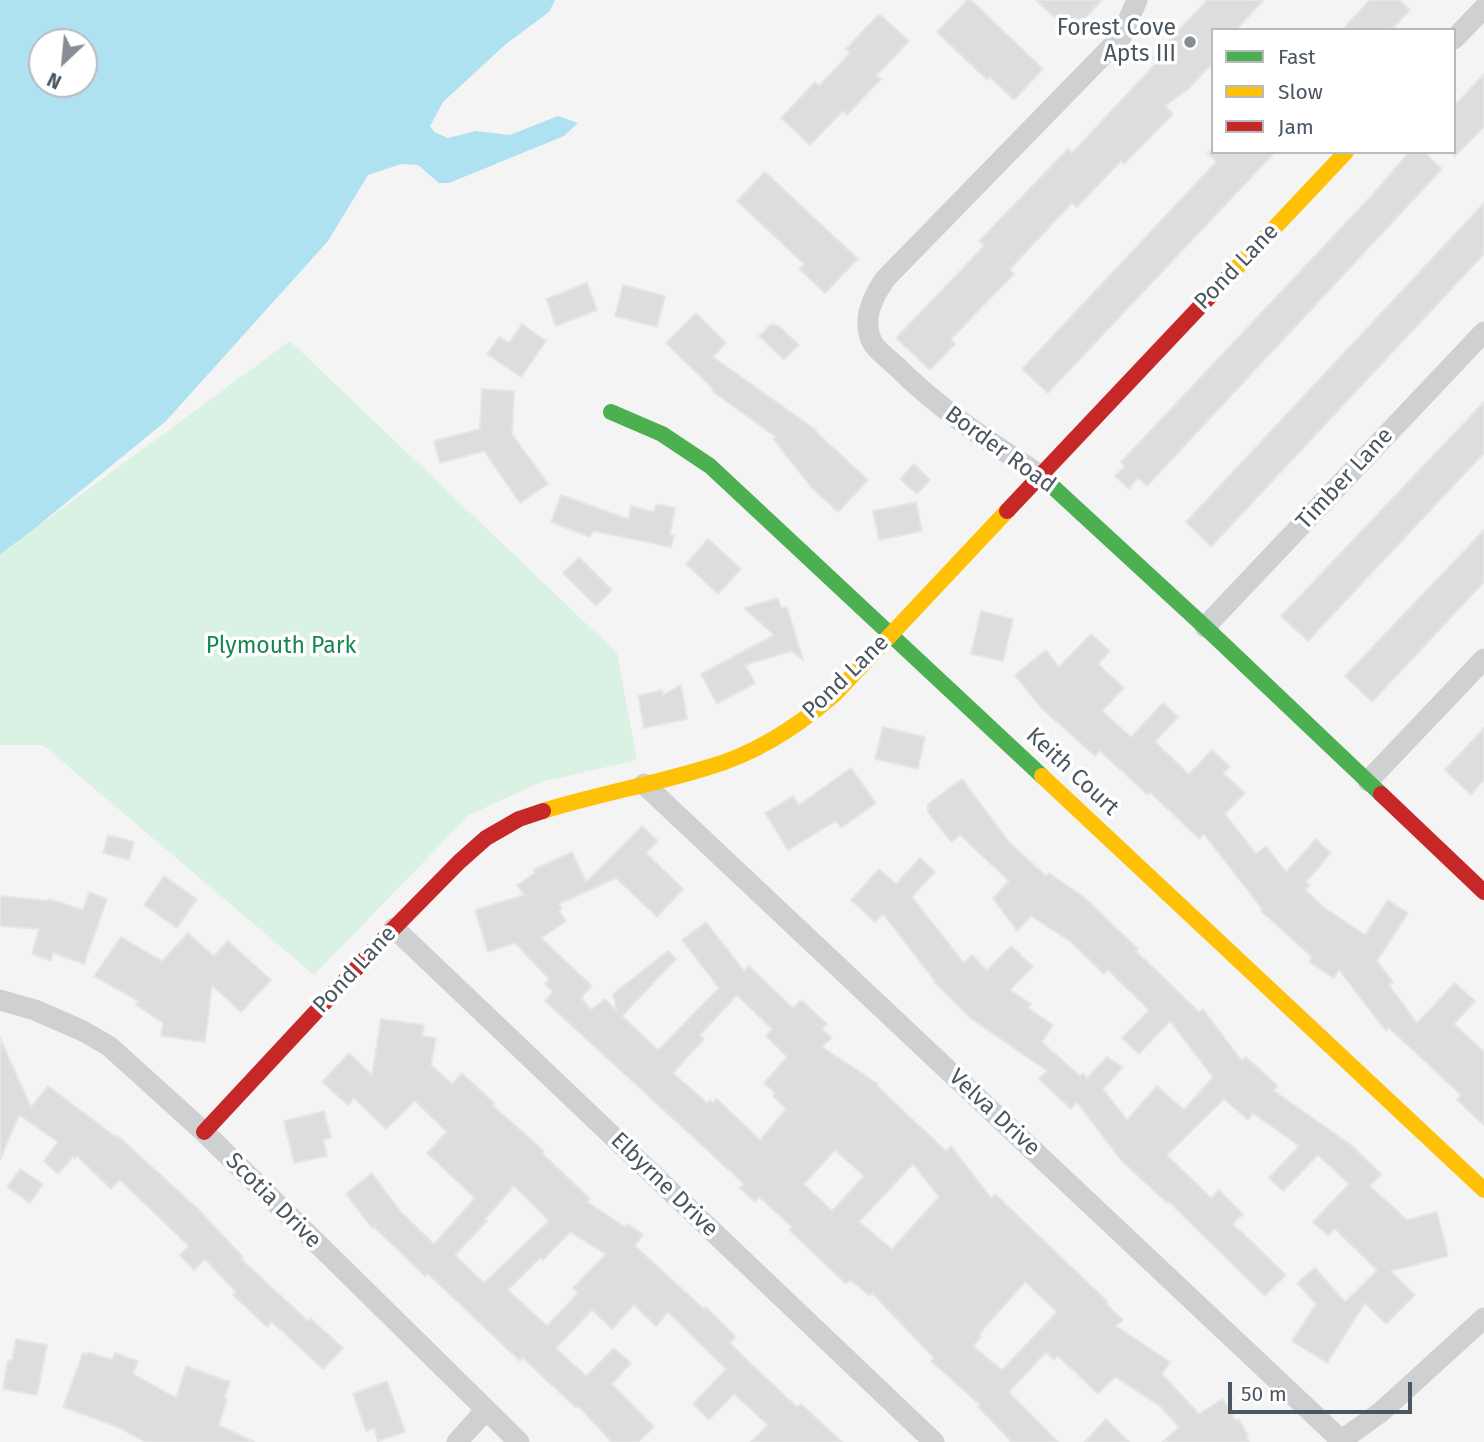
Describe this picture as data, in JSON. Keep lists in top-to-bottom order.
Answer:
{
  "streets": {
    "street": [
      "Pond Lane",
      "Border Road",
      "Timber Lane",
      "Keith Court",
      "Velva Drive",
      "Elbyrne Drive",
      "Scotia Drive"
    ]
  },
  "crossings": [
    ["Pond Lane", "Border Road"],
    ["Pond Lane", "Keith Court"],
    ["Pond Lane", "Velva Drive"],
    ["Pond Lane", "Elbyrne Drive"],
    ["Pond Lane", "Scotia Drive"],
    ["Border Road", "Timber Lane"]
  ],
  "parks": ["Plymouth Park"],
  "places": ["Forest Cove Apts III"],
  "legend": ["Fast", "Slow", "Jam"],
  "scale_bar": "50 m",
  "north": "bottom left"
}
